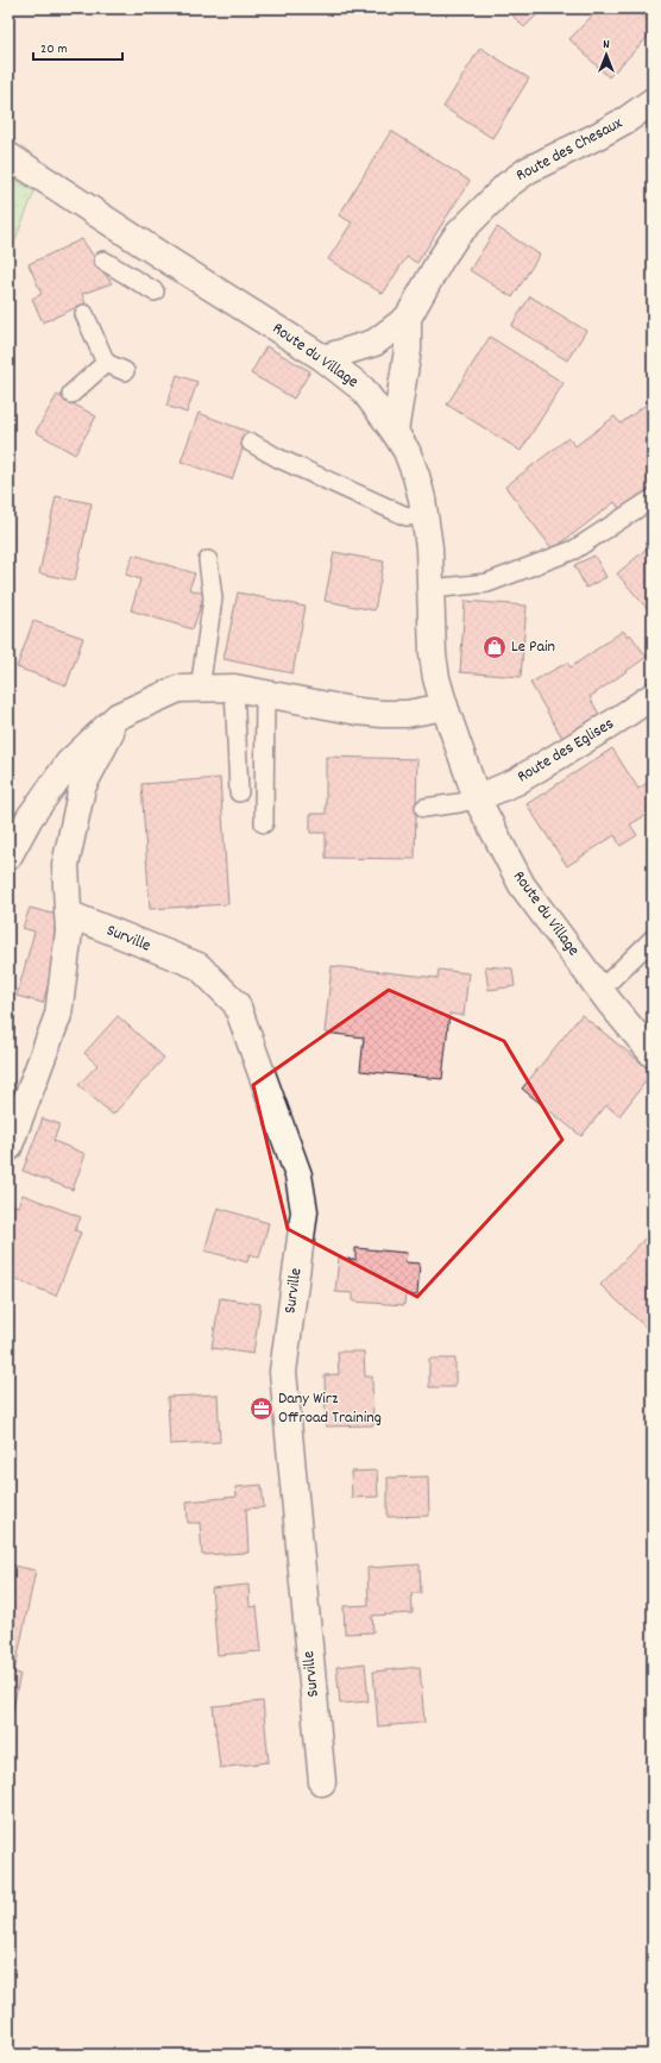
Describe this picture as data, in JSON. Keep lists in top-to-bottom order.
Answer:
{
  "streets": {
    "street": [
      "Route des Chesaux",
      "Route du Village",
      "Route des Eglises",
      "Surville"
    ]
  },
  "crossings": [
    ["Route des Chesaux", "Route du Village"],
    ["Route du Village", "Route des Eglises"]
  ],
  "places": {
    "shop": ["Le Pain"],
    "office": ["Dany Wirz Offroad Training"]
  },
  "scale_bar": "20 m",
  "north": "top"
}
